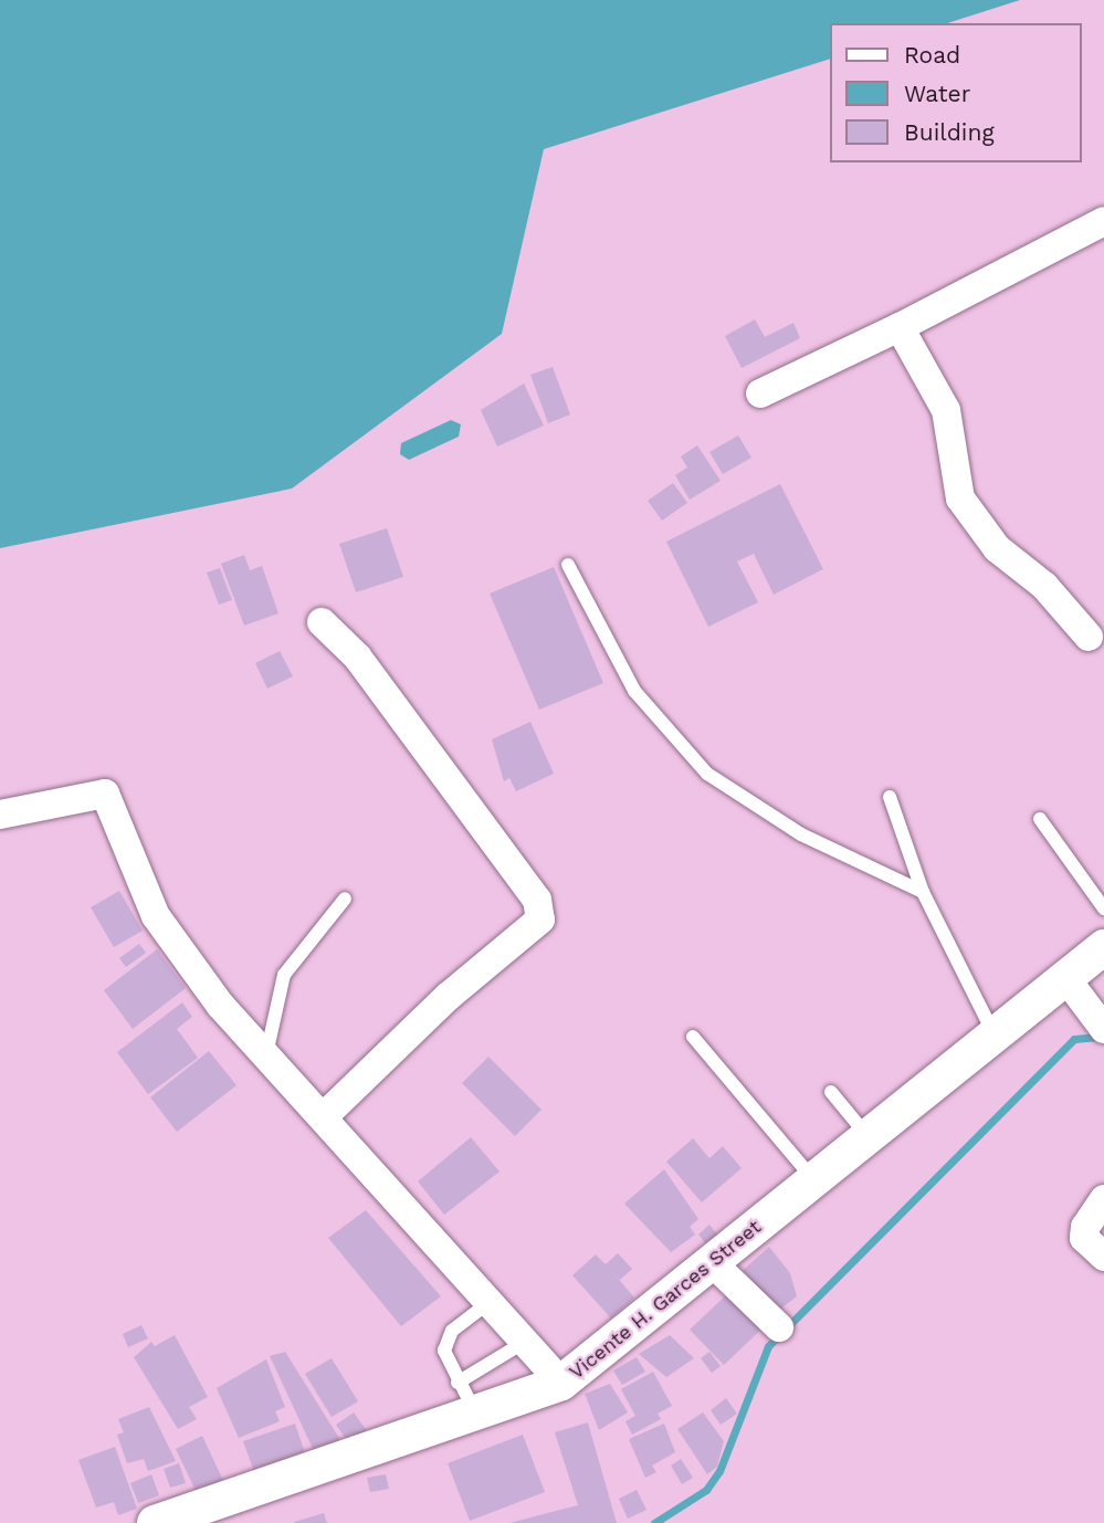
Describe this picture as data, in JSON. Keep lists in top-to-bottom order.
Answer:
{
  "streets": {
    "street": ["Vicente H. Garces Street"]
  },
  "legend": ["Road", "Water", "Building"]
}
